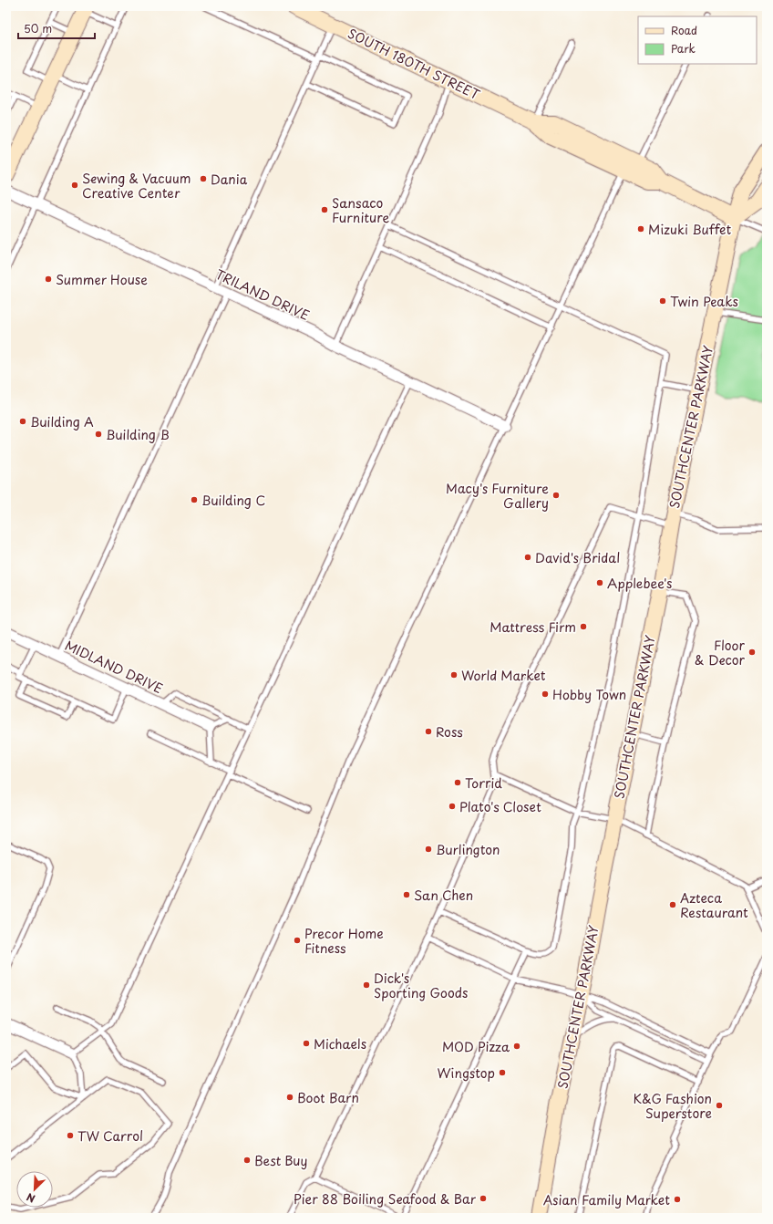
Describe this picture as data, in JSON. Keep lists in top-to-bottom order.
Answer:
{
  "streets": {
    "main road": ["SOUTH 180TH STREET", "SOUTHCENTER PARKWAY"],
    "street": ["TRILAND DRIVE", "MIDLAND DRIVE"]
  },
  "crossings": [
    ["SOUTH 180TH STREET", "SOUTHCENTER PARKWAY"]
  ],
  "places": [
    "Dania",
    "Sewing & Vacuum Creative Center",
    "Sansaco Furniture",
    "Mizuki Buffet",
    "Summer House",
    "Twin Peaks",
    "Building A",
    "Building B",
    "Macy's Furniture Gallery",
    "Building C",
    "David's Bridal",
    "Applebee's",
    "Mattress Firm",
    "Floor & Decor",
    "World Market",
    "Hobby Town",
    "Ross",
    "Torrid",
    "Plato's Closet",
    "Burlington",
    "San Chen",
    "Azteca Restaurant",
    "Precor Home Fitness",
    "Dick's Sporting Goods",
    "Michaels",
    "MOD Pizza",
    "Wingstop",
    "Boot Barn",
    "K&G Fashion Superstore",
    "TW Carrol",
    "Best Buy",
    "Pier 88 Boiling Seafood & Bar",
    "Asian Family Market"
  ],
  "legend": ["Road", "Park"],
  "scale_bar": "50 m",
  "north": "bottom left"
}
